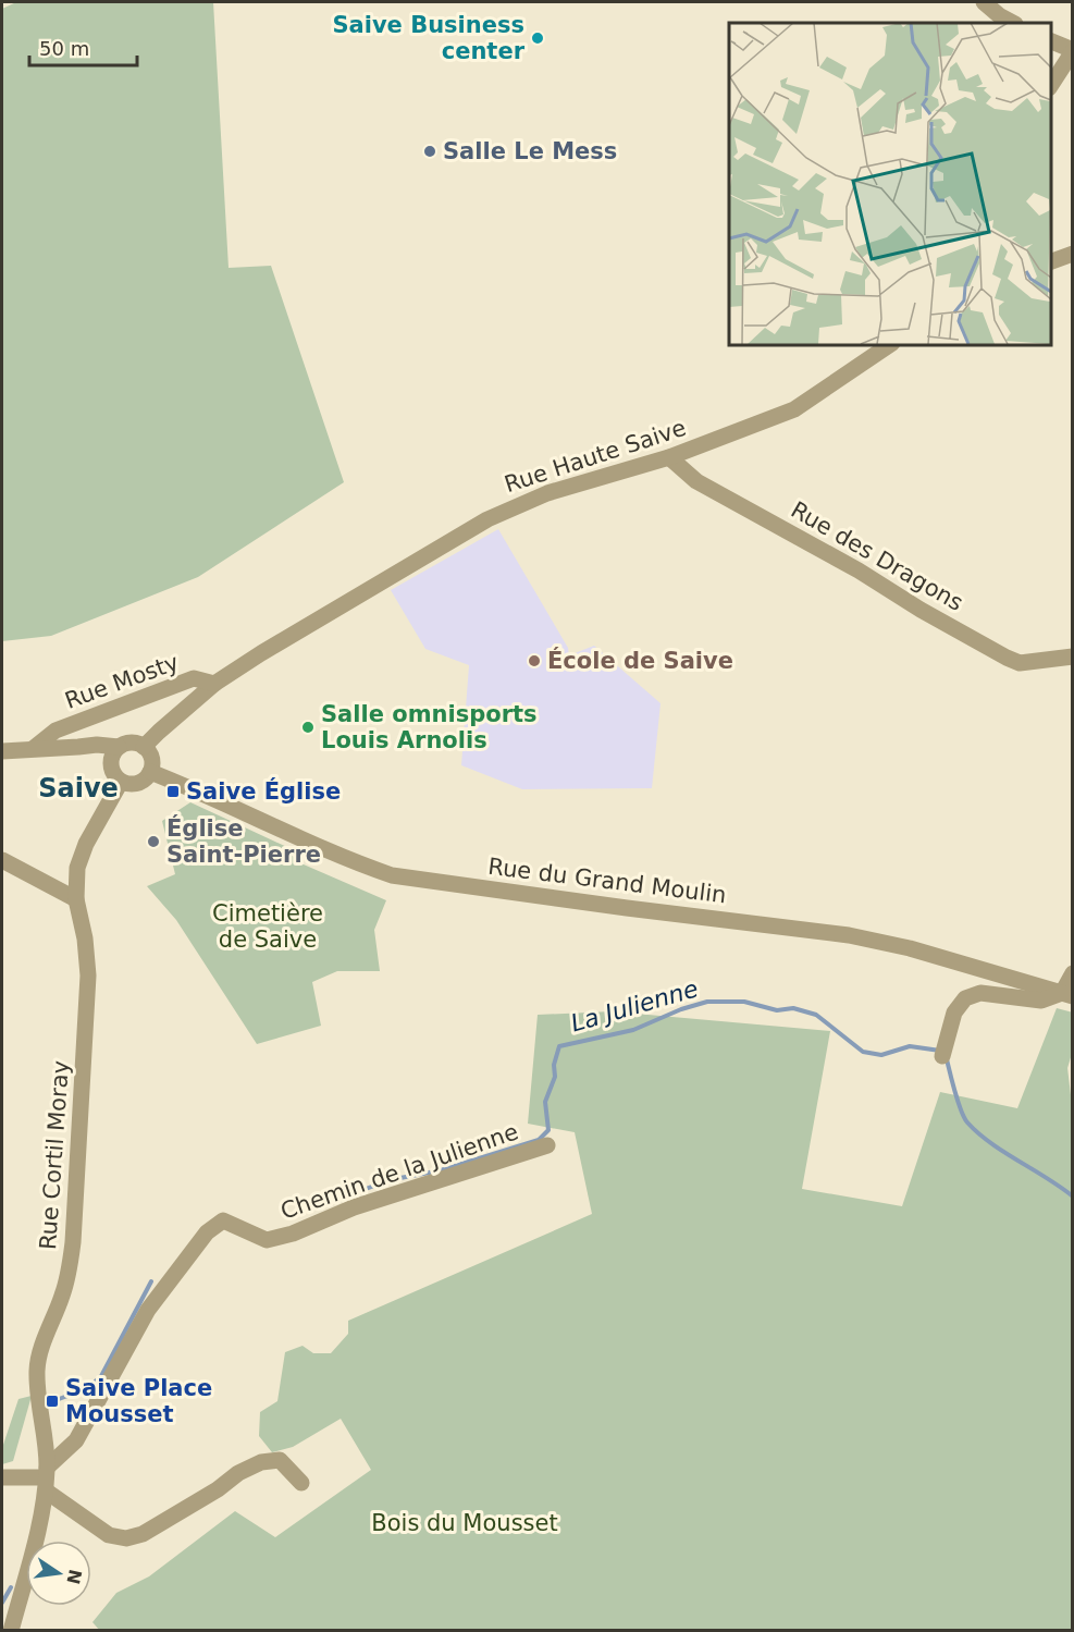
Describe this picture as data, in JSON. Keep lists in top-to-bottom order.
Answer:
{
  "streets": {
    "street": [
      "Rue Haute Saive",
      "Rue des Dragons",
      "Rue Mosty",
      "Rue du Grand Moulin",
      "Rue Cortil Moray",
      "Chemin de la Julienne"
    ]
  },
  "crossings": [
    ["Rue Haute Saive", "Rue des Dragons"],
    ["Rue Haute Saive", "Rue Mosty"],
    ["Rue Mosty", "Rue du Grand Moulin"],
    ["Rue Cortil Moray", "Chemin de la Julienne"]
  ],
  "districts": ["Saive"],
  "water": ["La Julienne"],
  "parks": ["Cimetière de Saive", "Bois du Mousset"],
  "places": {
    "other": [
      "Saive Business center",
      "Salle Le Mess",
      "École de Saive",
      "Salle omnisports Louis Arnolis",
      "Église Saint-Pierre"
    ],
    "transit": ["Saive Église", "Saive Place Mousset"]
  },
  "scale_bar": "50 m",
  "north": "right"
}
